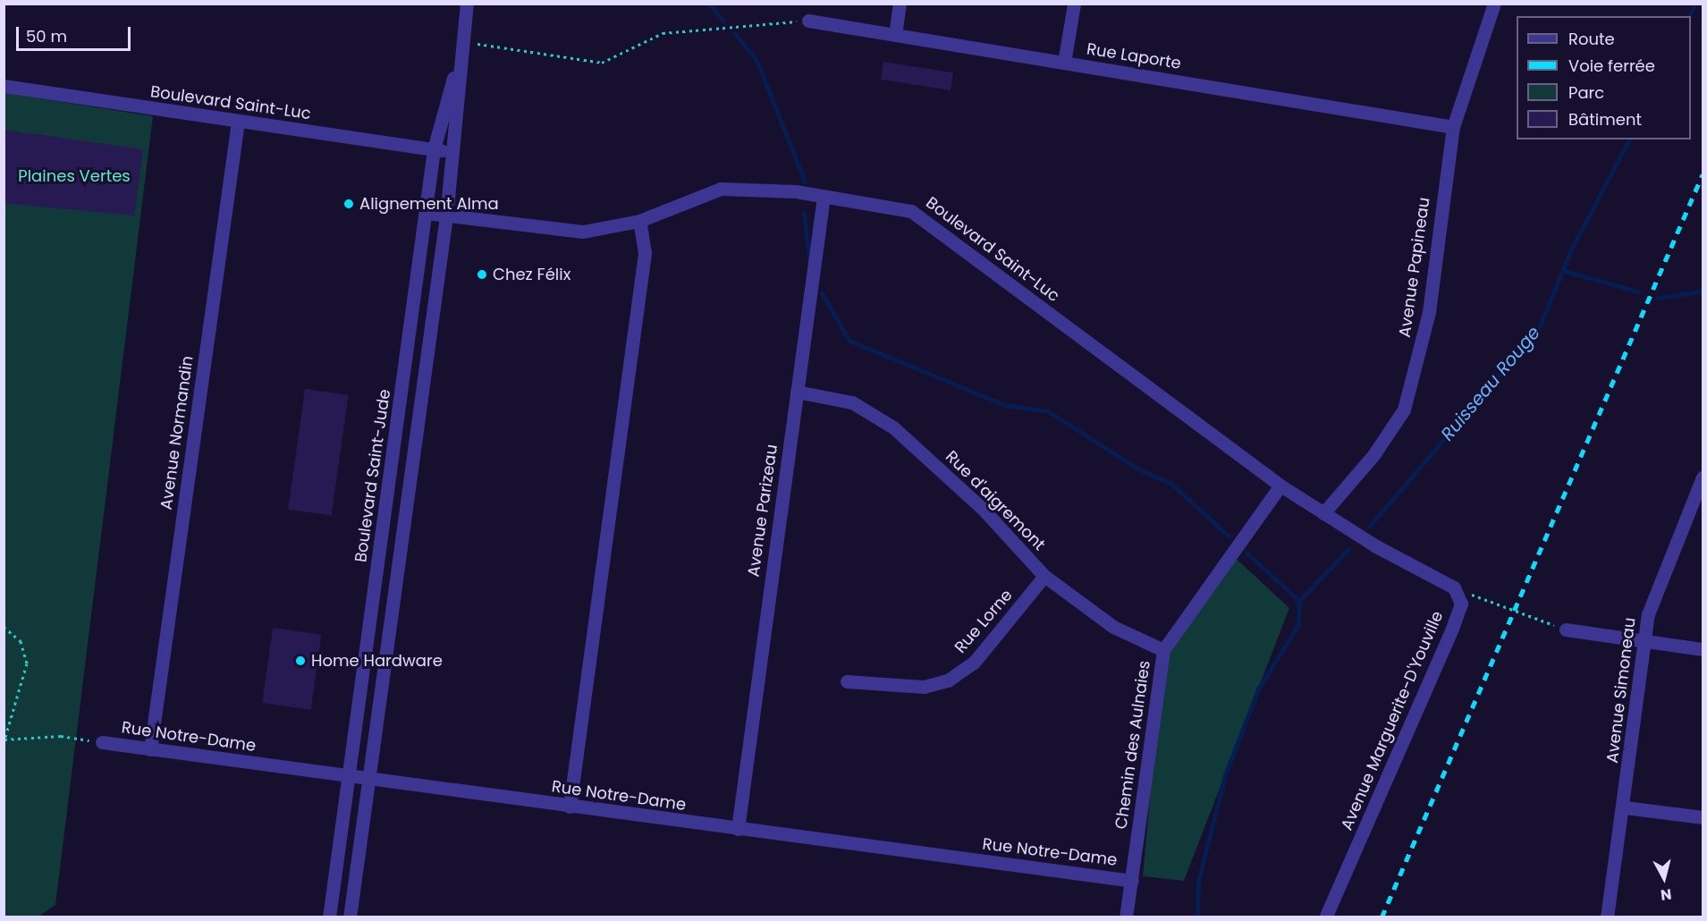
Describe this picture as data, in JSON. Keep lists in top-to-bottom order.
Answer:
{
  "streets": {
    "street": [
      "Rue Laporte",
      "Boulevard Saint-Luc",
      "Avenue Papineau",
      "Avenue Normandin",
      "Boulevard Saint-Jude",
      "Rue d'aigremont",
      "Avenue Parizeau",
      "Rue Lorne",
      "Avenue Simoneau",
      "Avenue Marguerite-D'Youville",
      "Rue Notre-Dame",
      "Chemin des Aulnaies"
    ]
  },
  "crossings": [
    ["Rue Laporte", "Avenue Papineau"],
    ["Boulevard Saint-Luc", "Avenue Papineau"],
    ["Boulevard Saint-Luc", "Avenue Normandin"],
    ["Boulevard Saint-Luc", "Boulevard Saint-Jude"],
    ["Boulevard Saint-Luc", "Avenue Parizeau"],
    ["Boulevard Saint-Luc", "Chemin des Aulnaies"],
    ["Avenue Normandin", "Rue Notre-Dame"],
    ["Boulevard Saint-Jude", "Rue Notre-Dame"],
    ["Rue d'aigremont", "Avenue Parizeau"],
    ["Rue d'aigremont", "Rue Lorne"],
    ["Rue d'aigremont", "Chemin des Aulnaies"],
    ["Avenue Parizeau", "Rue Notre-Dame"],
    ["Rue Notre-Dame", "Chemin des Aulnaies"]
  ],
  "water": ["Ruisseau Rouge"],
  "parks": ["Plaines Vertes"],
  "places": ["Alignement Alma", "Chez Félix", "Home Hardware"],
  "legend": [
    "Route",
    "Voie ferrée",
    "Parc",
    "Bâtiment"
  ],
  "scale_bar": "50 m",
  "north": "bottom"
}
